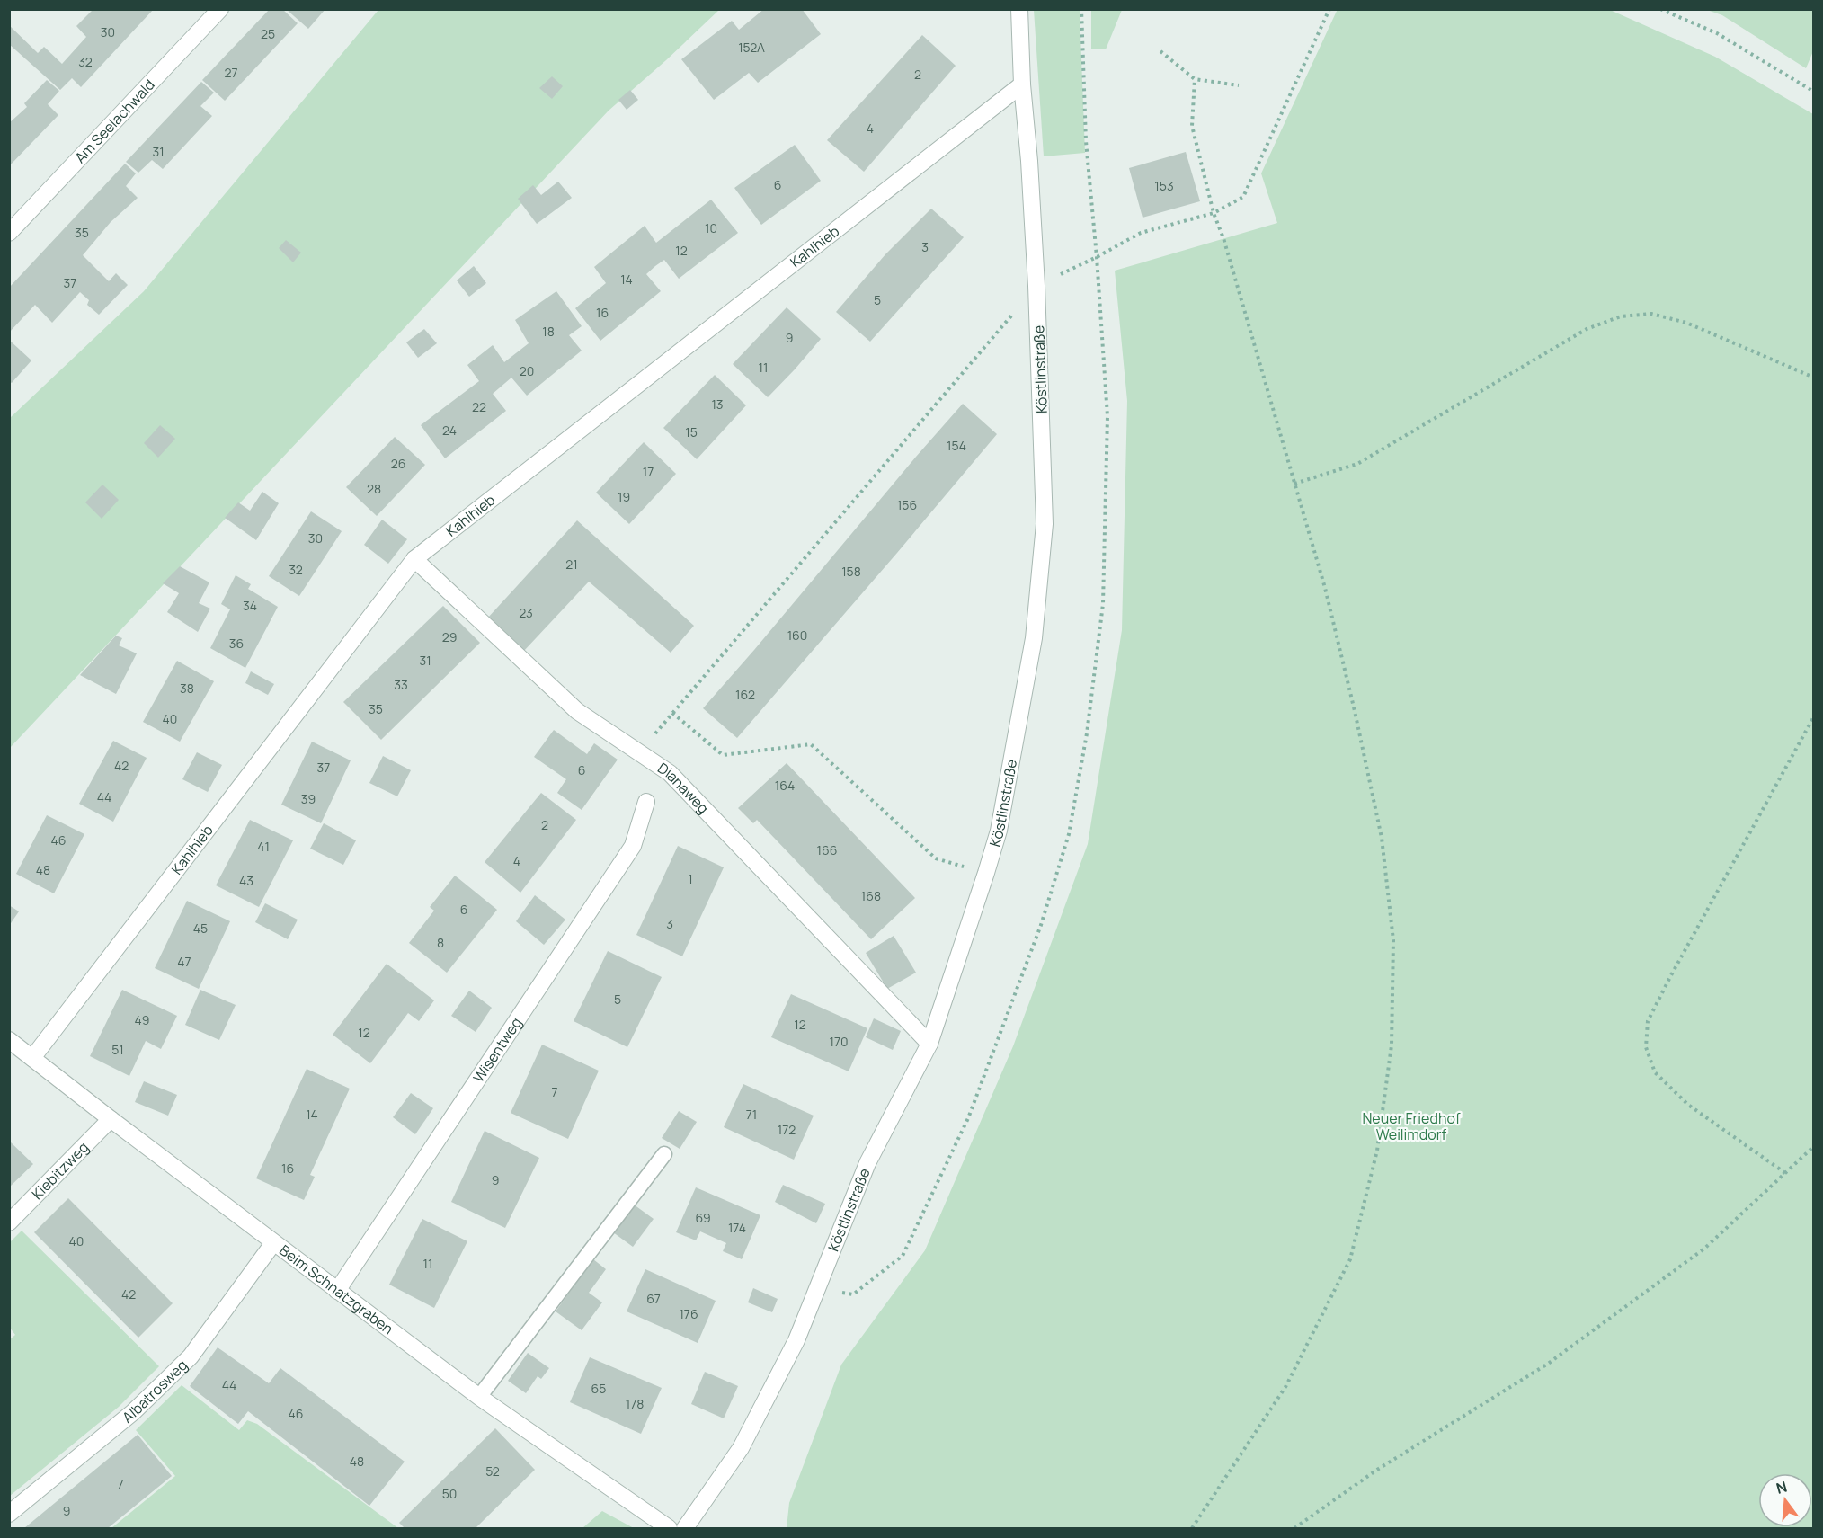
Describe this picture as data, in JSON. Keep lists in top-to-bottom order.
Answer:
{
  "streets": {
    "street": [
      "Am Seelachwald",
      "Kahlhieb",
      "Köstlinstraße",
      "Dianaweg",
      "Wisentweg",
      "Kiebitzweg",
      "Beim Schnatzgraben",
      "Albatrosweg"
    ]
  },
  "crossings": [
    ["Kahlhieb", "Köstlinstraße"],
    ["Kahlhieb", "Dianaweg"],
    ["Kahlhieb", "Beim Schnatzgraben"],
    ["Köstlinstraße", "Dianaweg"],
    ["Wisentweg", "Beim Schnatzgraben"],
    ["Kiebitzweg", "Beim Schnatzgraben"],
    ["Beim Schnatzgraben", "Albatrosweg"]
  ],
  "parks": ["Neuer Friedhof Weilimdorf"],
  "house_numbers": [
    "30",
    "25",
    "152A",
    "32",
    "27",
    "2",
    "4",
    "31",
    "6",
    "153",
    "10",
    "35",
    "3",
    "12",
    "14",
    "37",
    "5",
    "16",
    "18",
    "9",
    "11",
    "20",
    "13",
    "22",
    "24",
    "15",
    "154",
    "26",
    "17",
    "28",
    "19",
    "156",
    "30",
    "21",
    "32",
    "158",
    "34",
    "23",
    "160",
    "29",
    "36",
    "31",
    "33",
    "38",
    "162",
    "35",
    "40",
    "42",
    "37",
    "6",
    "164",
    "44",
    "39",
    "2",
    "46",
    "41",
    "166",
    "4",
    "48",
    "1",
    "43",
    "168",
    "6",
    "3",
    "45",
    "8",
    "47",
    "5",
    "49",
    "12",
    "12",
    "170",
    "51",
    "7",
    "14",
    "71",
    "172",
    "16",
    "9",
    "69",
    "174",
    "40",
    "11",
    "42",
    "67",
    "176",
    "44",
    "65",
    "178",
    "46",
    "48",
    "52",
    "7",
    "50",
    "9"
  ],
  "north": "top"
}
